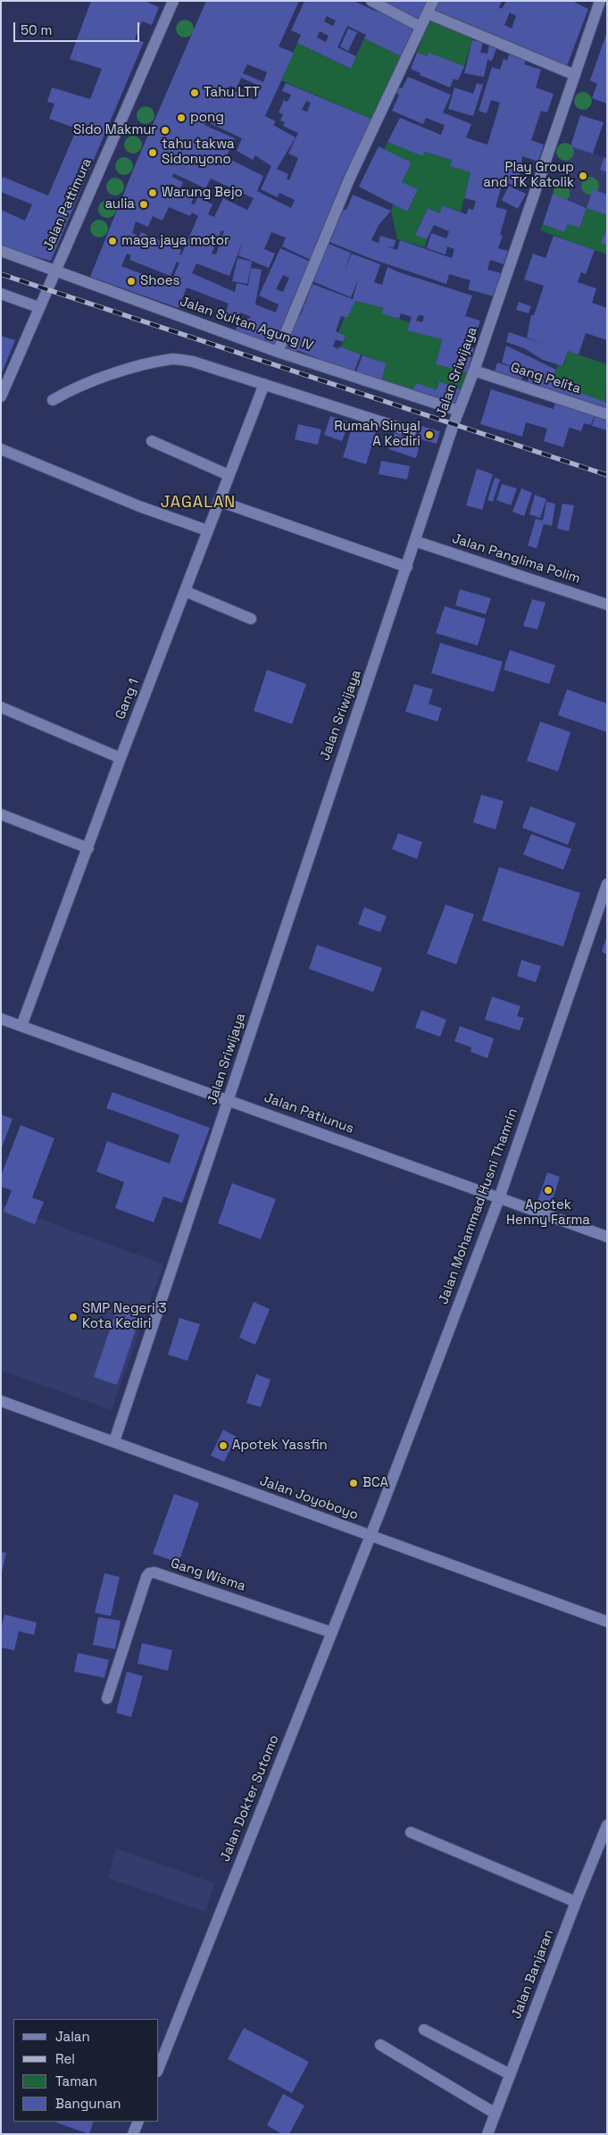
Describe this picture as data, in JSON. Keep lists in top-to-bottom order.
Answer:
{
  "streets": {
    "street": [
      "Jalan Pattimura",
      "Jalan Sultan Agung IV",
      "Jalan Sriwijaya",
      "Gang Pelita",
      "Jalan Panglima Polim",
      "Gang 1",
      "Jalan Patiunus",
      "Jalan Mohammad Husni Thamrin",
      "Jalan Joyoboyo",
      "Gang Wisma",
      "Jalan Dokter Sutomo",
      "Jalan Banjaran"
    ]
  },
  "crossings": [
    ["Jalan Pattimura", "Jalan Sultan Agung IV"],
    ["Jalan Sultan Agung IV", "Jalan Sriwijaya"],
    ["Jalan Sriwijaya", "Gang Pelita"],
    ["Jalan Sriwijaya", "Jalan Panglima Polim"],
    ["Jalan Sriwijaya", "Jalan Patiunus"],
    ["Jalan Sriwijaya", "Jalan Joyoboyo"],
    ["Gang 1", "Jalan Patiunus"],
    ["Jalan Patiunus", "Jalan Mohammad Husni Thamrin"],
    ["Jalan Mohammad Husni Thamrin", "Jalan Joyoboyo"],
    ["Jalan Mohammad Husni Thamrin", "Jalan Dokter Sutomo"],
    ["Jalan Joyoboyo", "Jalan Dokter Sutomo"],
    ["Gang Wisma", "Jalan Dokter Sutomo"]
  ],
  "districts": ["JAGALAN"],
  "places": [
    "Tahu LTT",
    "pong",
    "Sido Makmur",
    "tahu takwa Sidonyono",
    "Play Group and TK Katolik",
    "Warung Bejo",
    "aulia",
    "maga jaya motor",
    "Shoes",
    "Rumah Sinyal A Kediri",
    "Apotek Henny Farma",
    "SMP Negeri 3 Kota Kediri",
    "Apotek Yassfin",
    "BCA"
  ],
  "legend": [
    "Jalan",
    "Rel",
    "Taman",
    "Bangunan"
  ],
  "scale_bar": "50 m"
}
